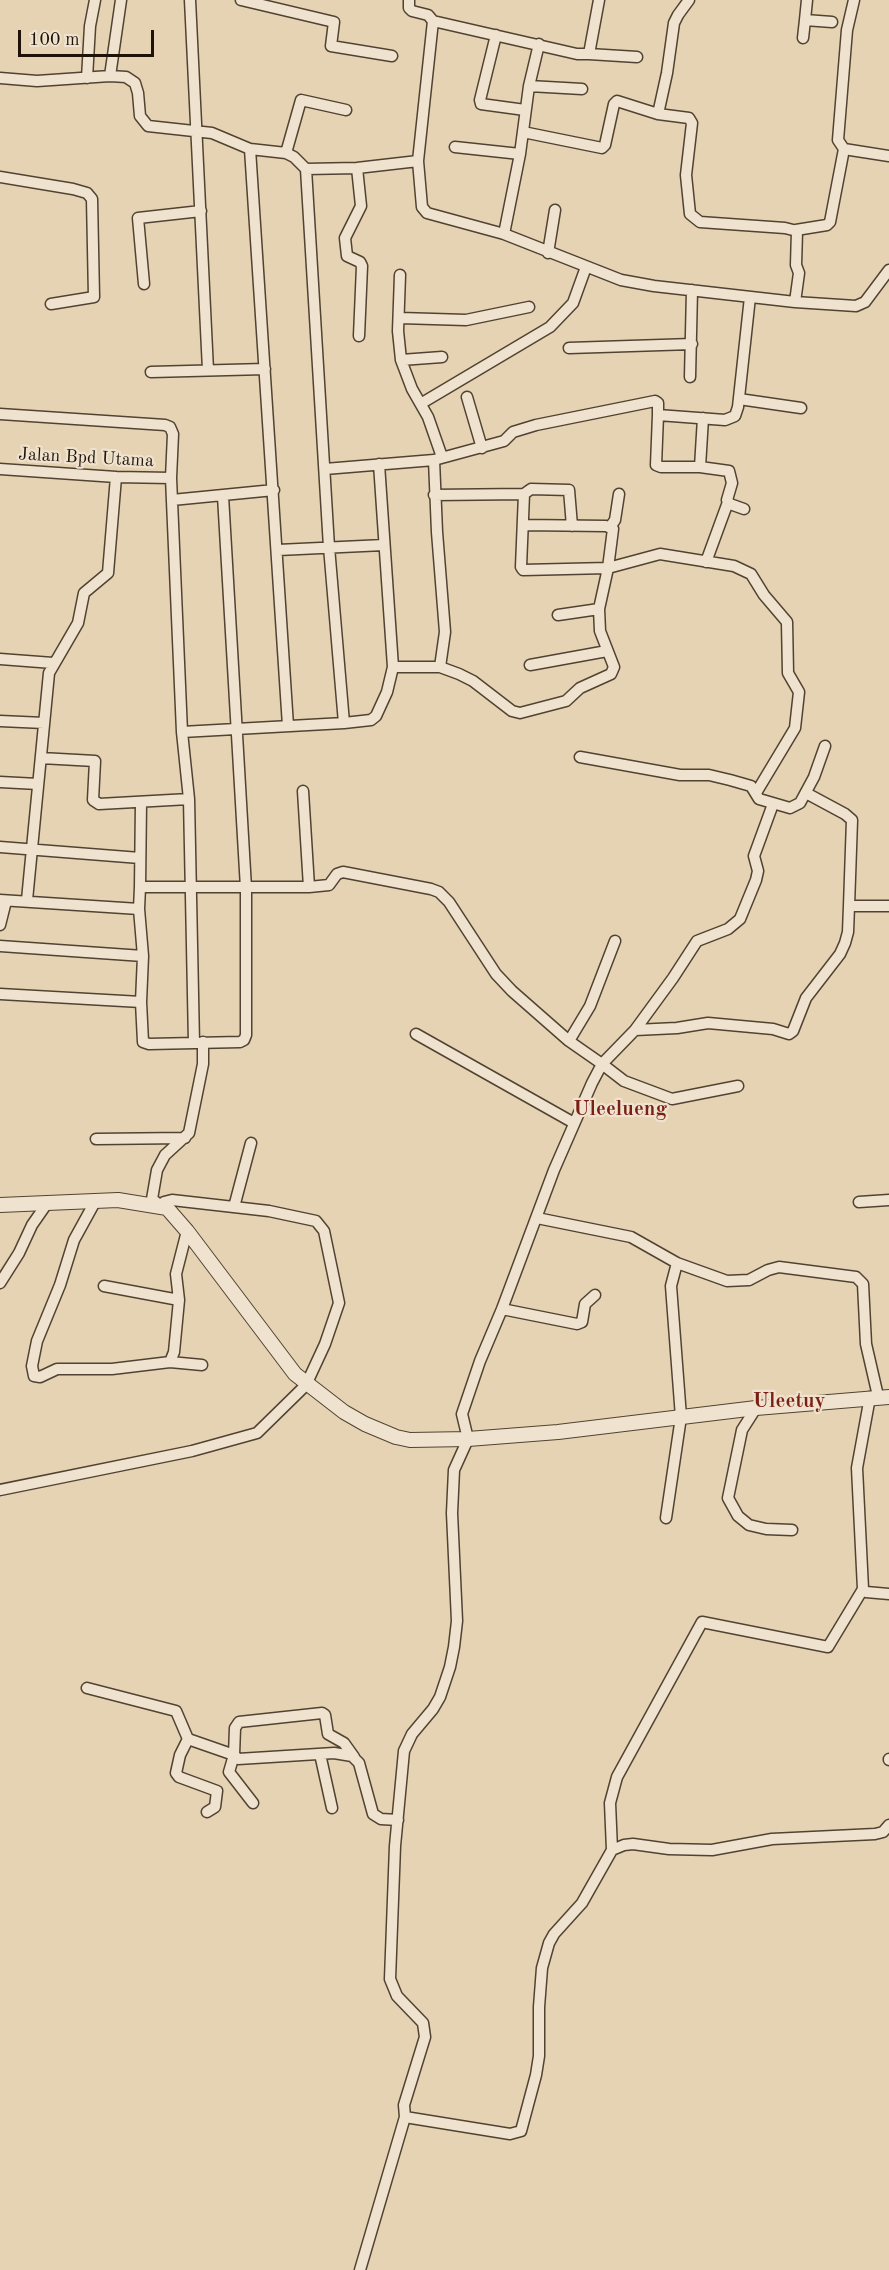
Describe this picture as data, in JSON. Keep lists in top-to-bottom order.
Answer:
{
  "streets": {
    "street": ["Jalan Bpd Utama"]
  },
  "districts": ["Uleelueng", "Uleetuy"],
  "scale_bar": "100 m"
}
